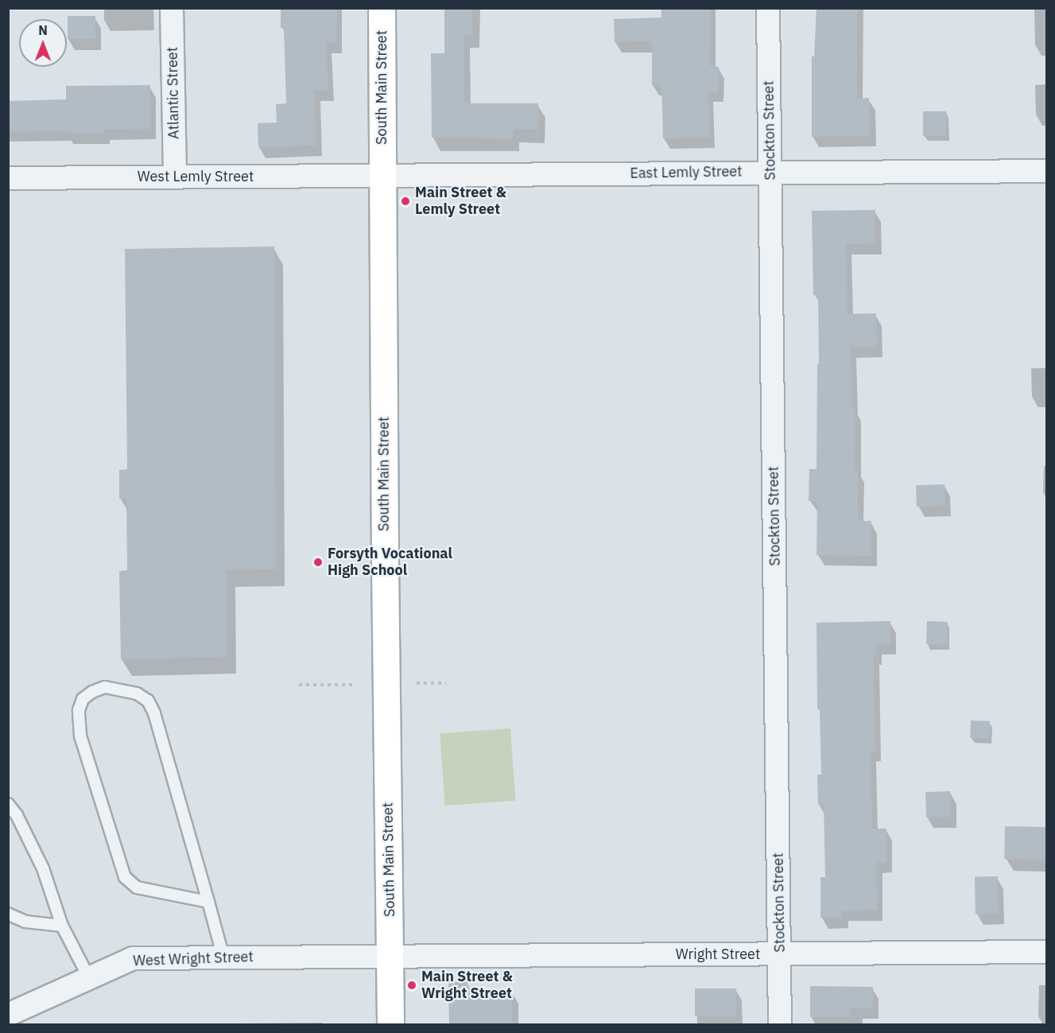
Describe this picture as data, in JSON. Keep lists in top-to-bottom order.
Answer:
{
  "streets": {
    "main road": ["South Main Street"],
    "street": [
      "Atlantic Street",
      "Stockton Street",
      "East Lemly Street",
      "West Lemly Street",
      "Wright Street",
      "West Wright Street"
    ]
  },
  "crossings": [
    ["South Main Street", "East Lemly Street"],
    ["South Main Street", "West Lemly Street"],
    ["South Main Street", "Wright Street"],
    ["South Main Street", "West Wright Street"],
    ["Atlantic Street", "West Lemly Street"],
    ["Stockton Street", "East Lemly Street"],
    ["Stockton Street", "Wright Street"],
    ["East Lemly Street", "West Lemly Street"],
    ["Wright Street", "West Wright Street"]
  ],
  "places": ["Main Street & Lemly Street", "Forsyth Vocational High School", "Main Street & Wright Street"],
  "north": "top"
}
